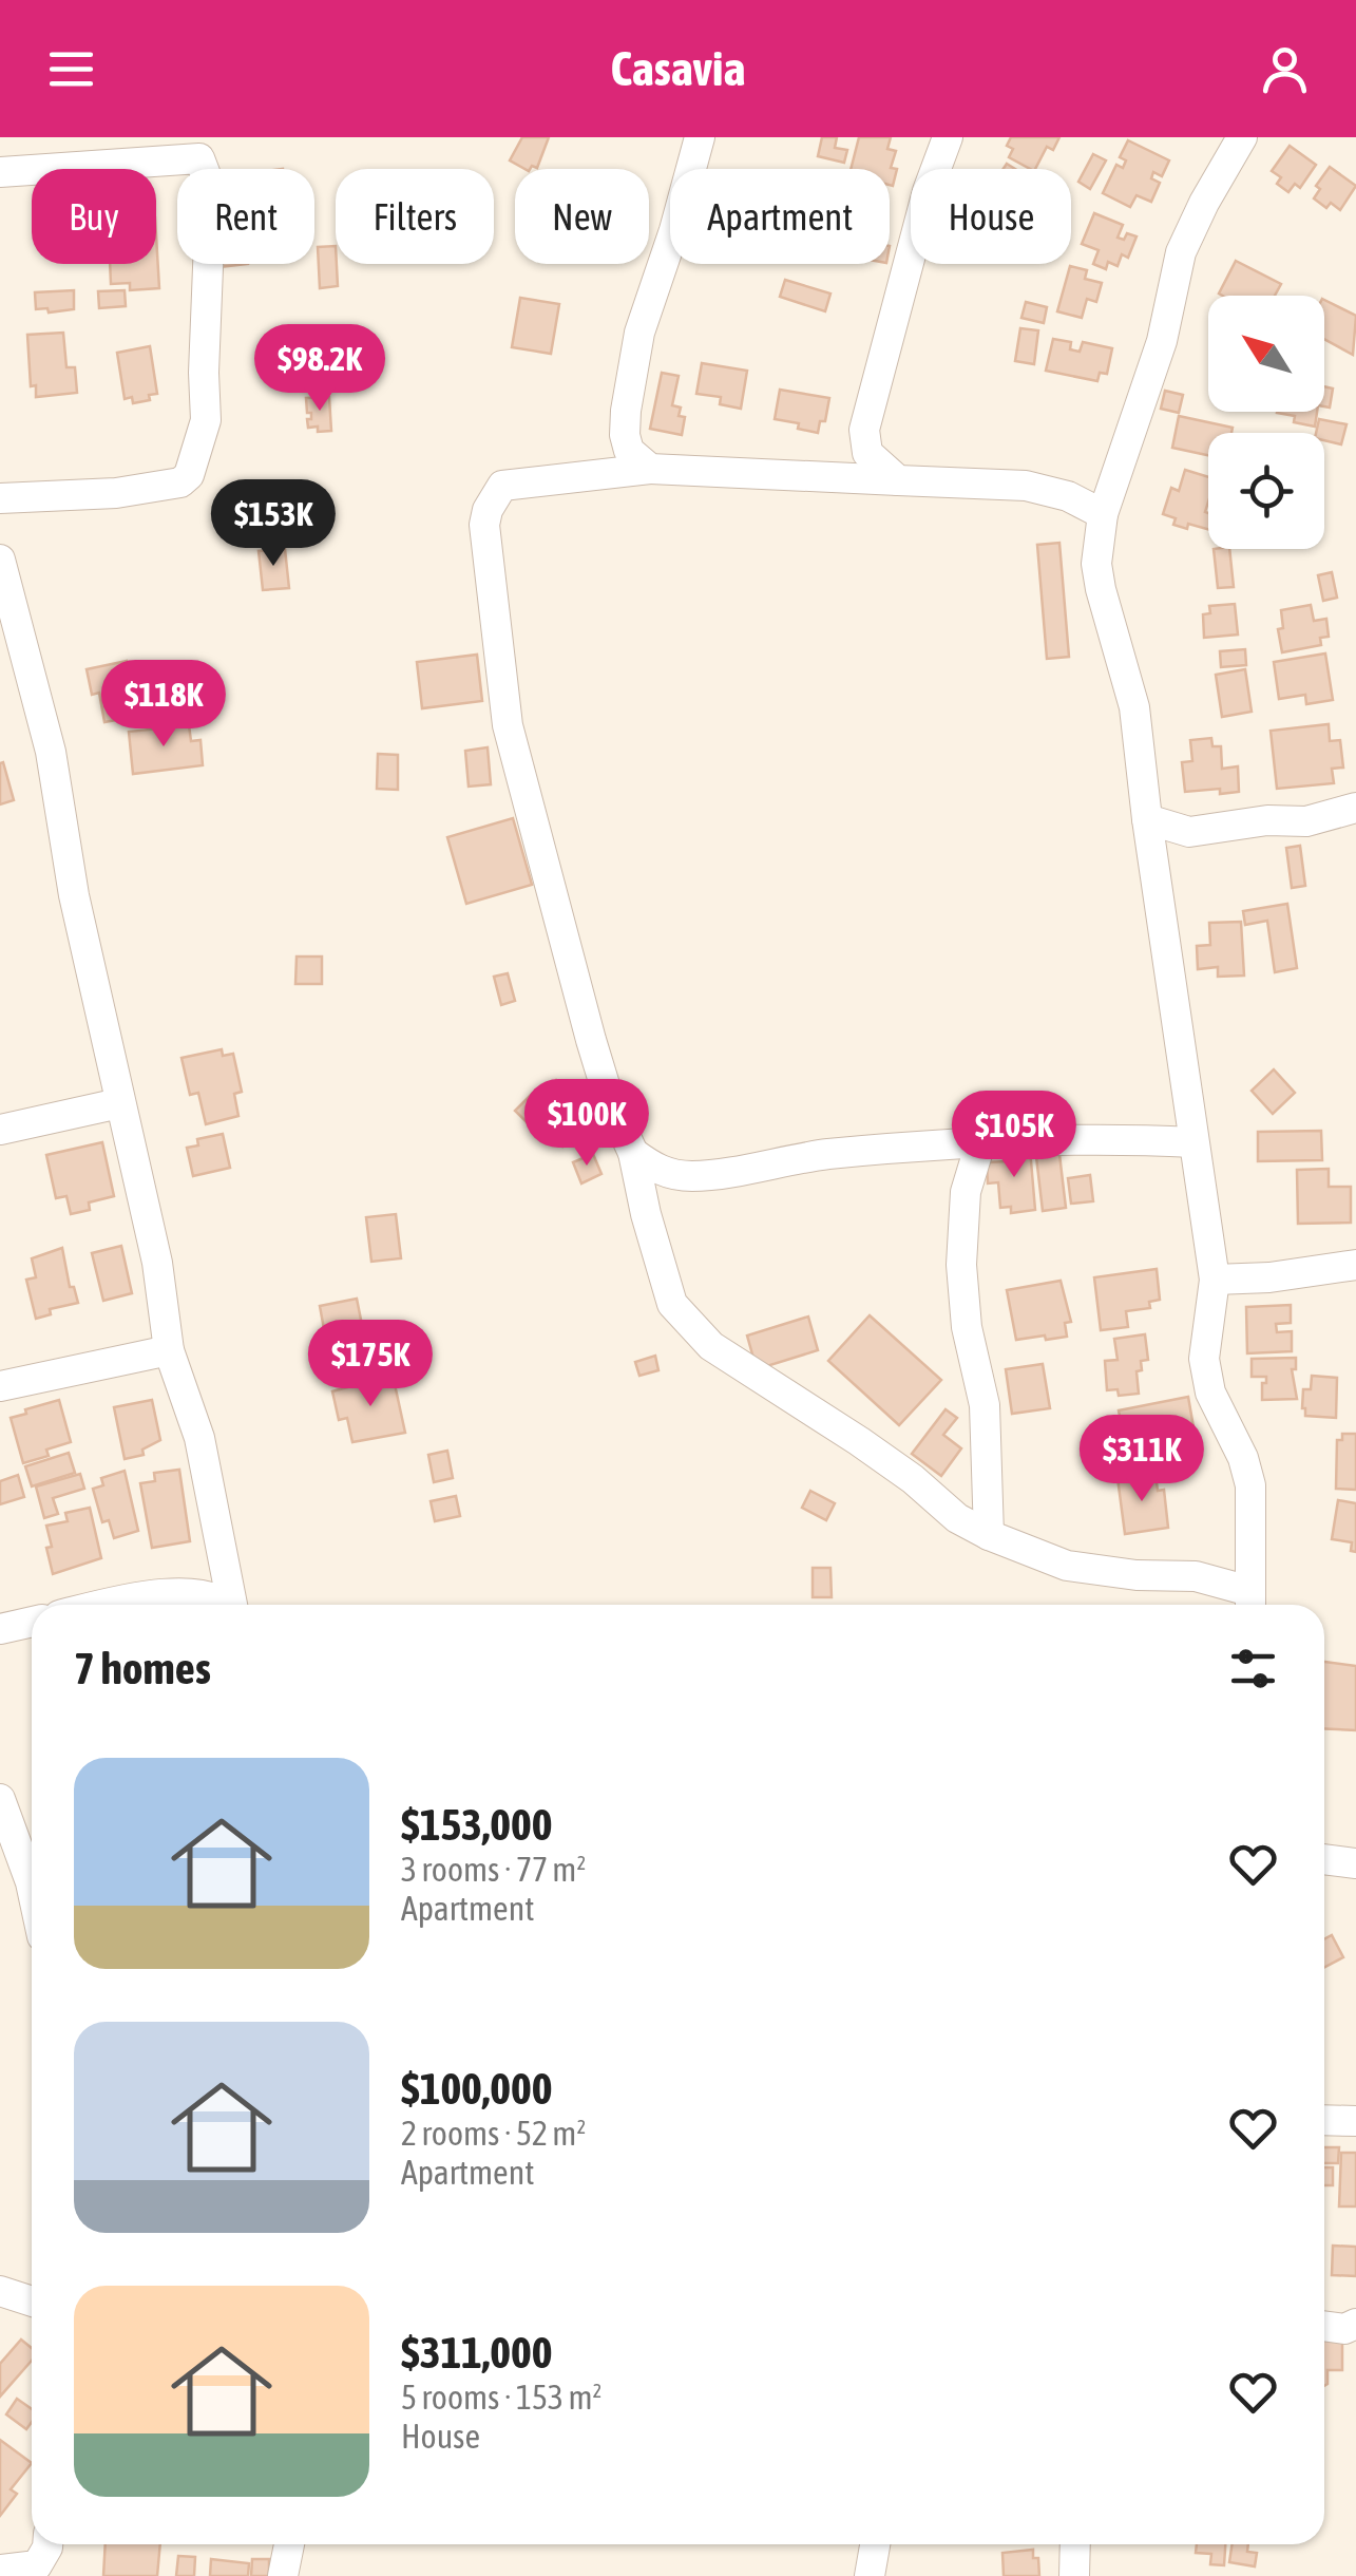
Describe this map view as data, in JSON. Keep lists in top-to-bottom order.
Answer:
{
  "north": "top left",
  "page": {
    "header": "Casavia",
    "chip": [
      "Buy",
      "Rent",
      "Filters",
      "New",
      "Apartment",
      "House"
    ],
    "price": [
      "$98.2K",
      "$153K",
      "$118K",
      "$100K",
      "$105K",
      "$175K",
      "$311K"
    ],
    "heading": "7 homes",
    "list": [
      {
        "name": "$153,000",
        "note": "3 rooms · 77 m² · Apartment"
      },
      {
        "name": "$100,000",
        "note": "2 rooms · 52 m² · Apartment"
      },
      {
        "name": "$311,000",
        "note": "5 rooms · 153 m² · House"
      }
    ]
  }
}
